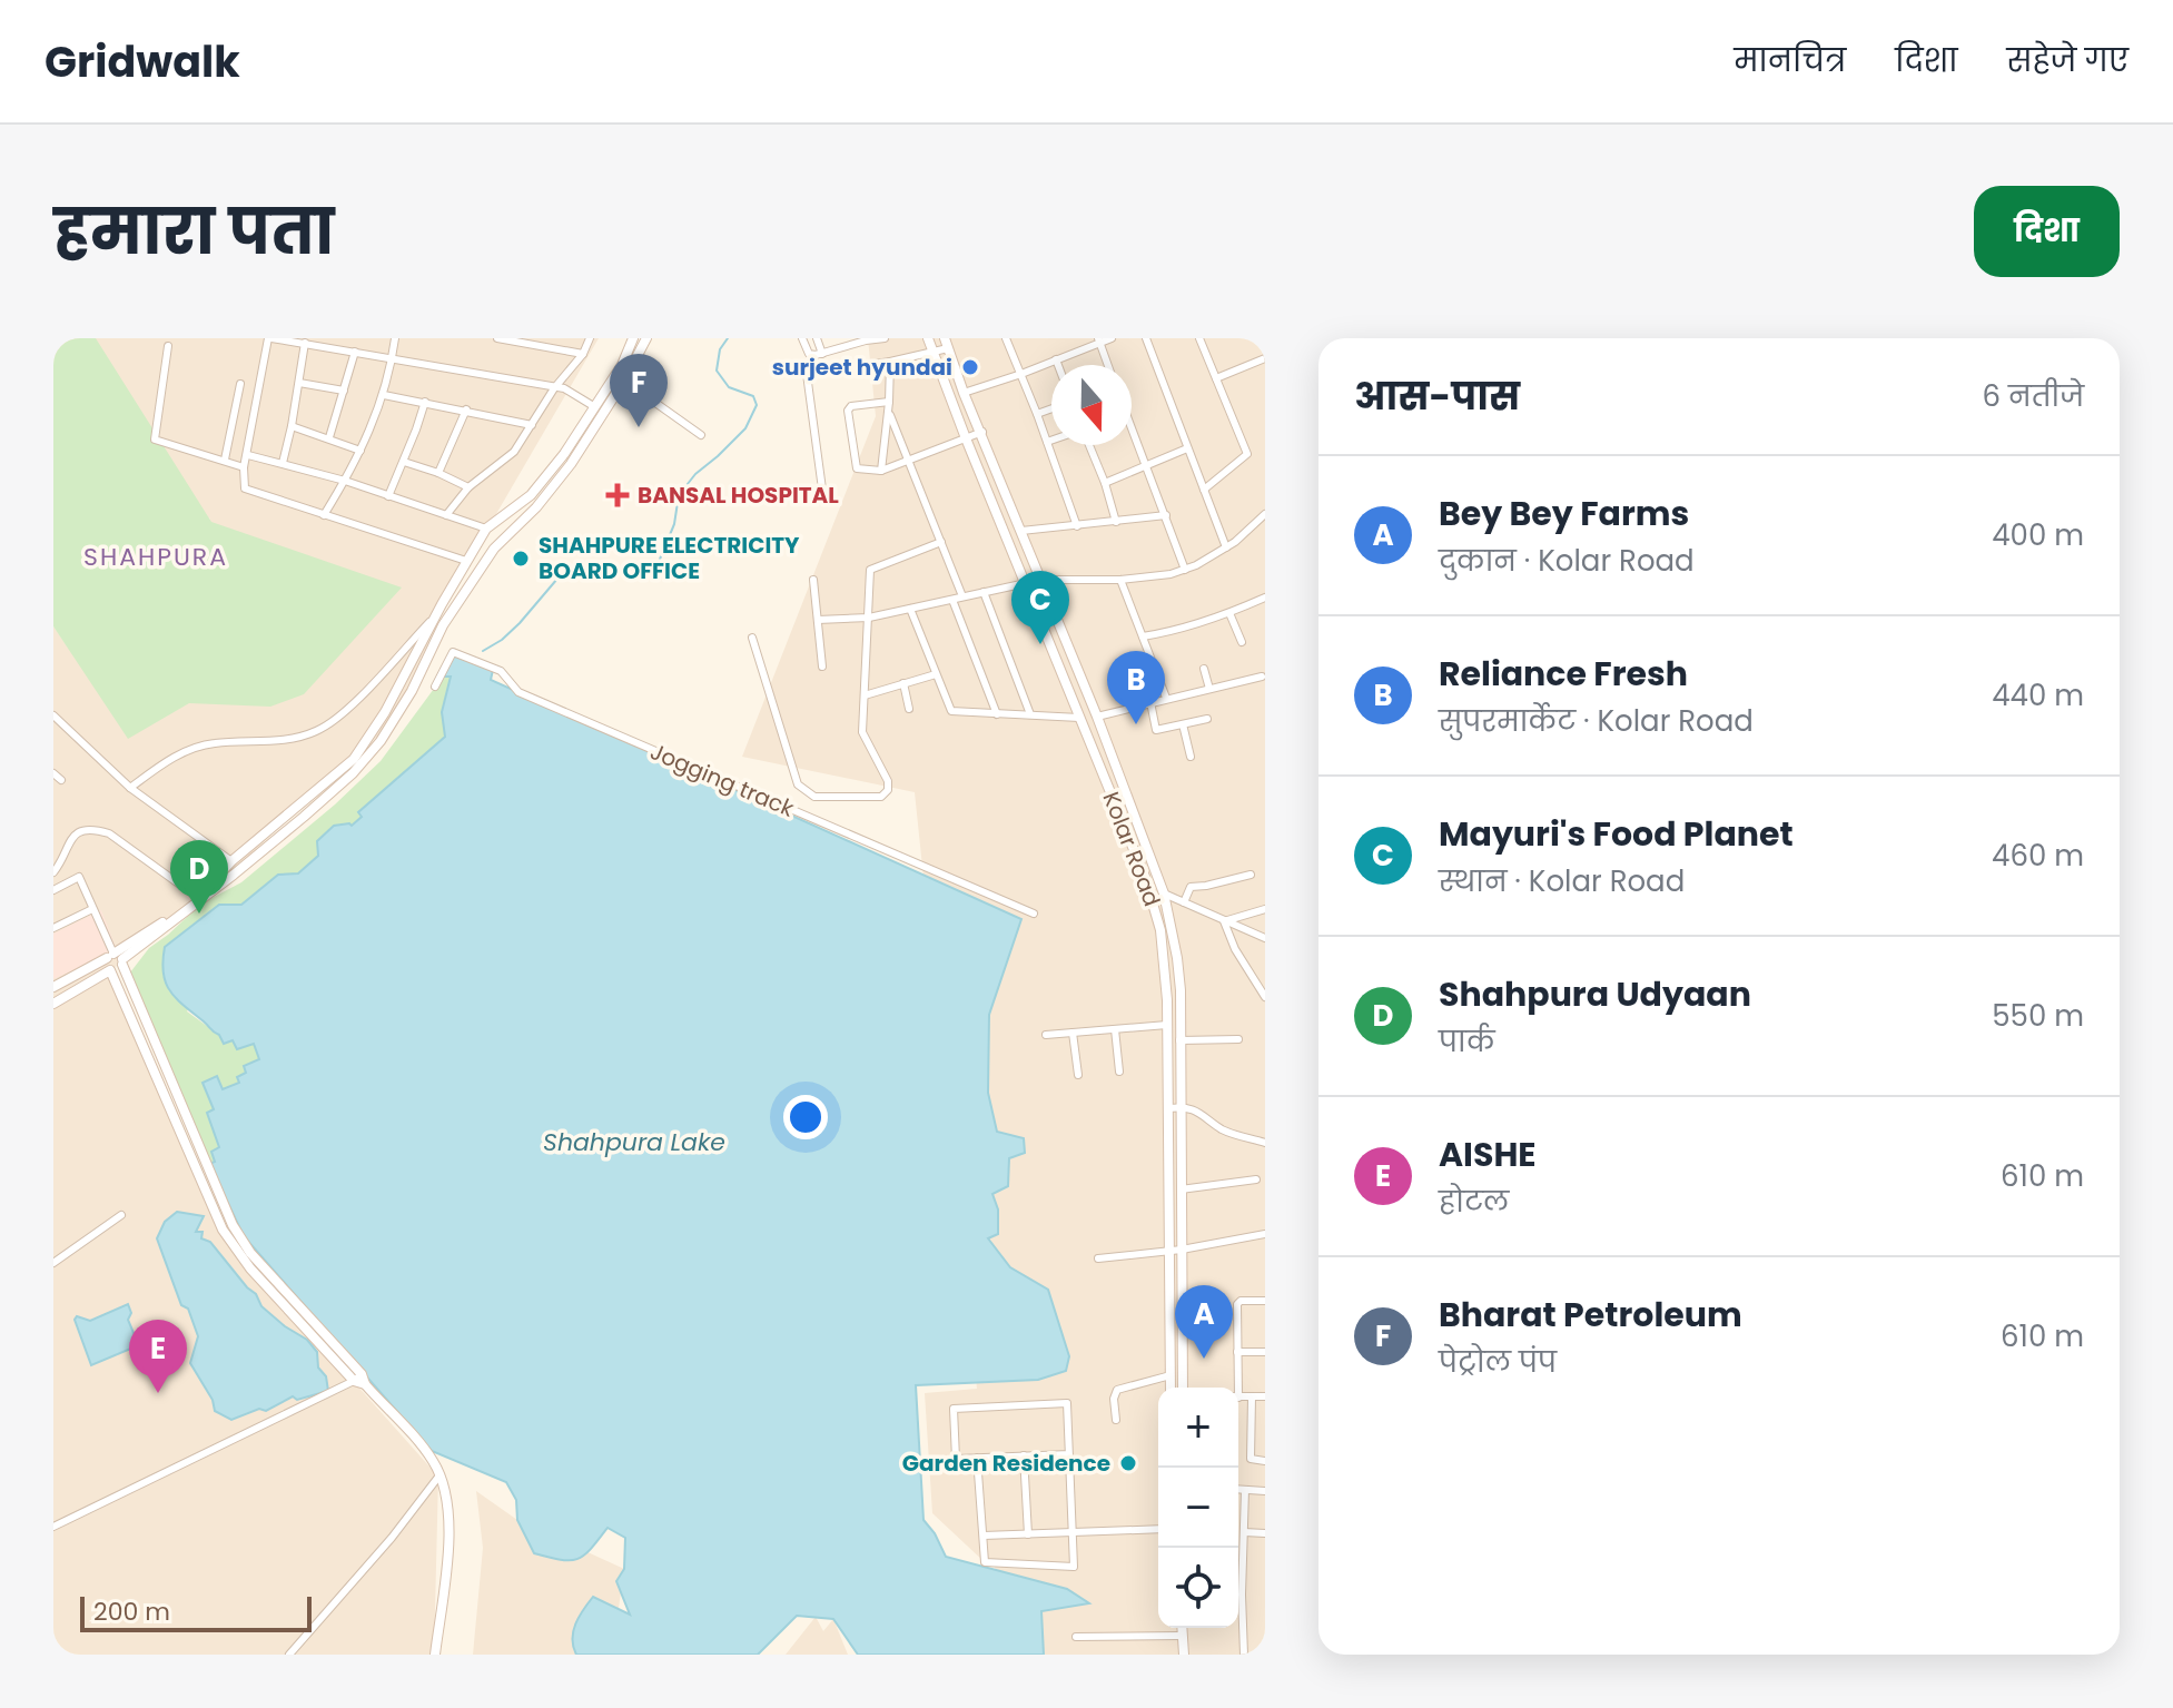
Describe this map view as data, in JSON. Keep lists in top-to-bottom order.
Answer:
{
  "streets": {
    "street": ["Jogging track", "Kolar Road"]
  },
  "districts": ["SHAHPURA"],
  "water": ["Shahpura Lake"],
  "places": {
    "other": ["surjeet hyundai", "SHAHPURE ELECTRICITY BOARD OFFICE", "Garden Residence"],
    "health": ["BANSAL HOSPITAL"]
  },
  "scale_bar": "200 m",
  "north": "bottom",
  "page": {
    "header": "Gridwalk",
    "nav": ["मानचित्र", "दिशा", "सहेजे गए"],
    "title": "हमारा पता",
    "buttons": "दिशा",
    "heading": ["आस-पास", "6 नतीजे"],
    "pins": [
      "F",
      "C",
      "B",
      "D",
      "A",
      "E"
    ],
    "list": [
      {
        "mark": "A",
        "name": "Bey Bey Farms",
        "note": "दुकान · Kolar Road",
        "value": "400 m"
      },
      {
        "mark": "B",
        "name": "Reliance Fresh",
        "note": "सुपरमार्केट · Kolar Road",
        "value": "440 m"
      },
      {
        "mark": "C",
        "name": "Mayuri's Food Planet",
        "note": "स्थान · Kolar Road",
        "value": "460 m"
      },
      {
        "mark": "D",
        "name": "Shahpura Udyaan",
        "note": "पार्क",
        "value": "550 m"
      },
      {
        "mark": "E",
        "name": "AISHE",
        "note": "होटल",
        "value": "610 m"
      },
      {
        "mark": "F",
        "name": "Bharat Petroleum",
        "note": "पेट्रोल पंप",
        "value": "610 m"
      }
    ],
    "map_buttons": ["+", "−"],
    "scale": "200 m"
  }
}
